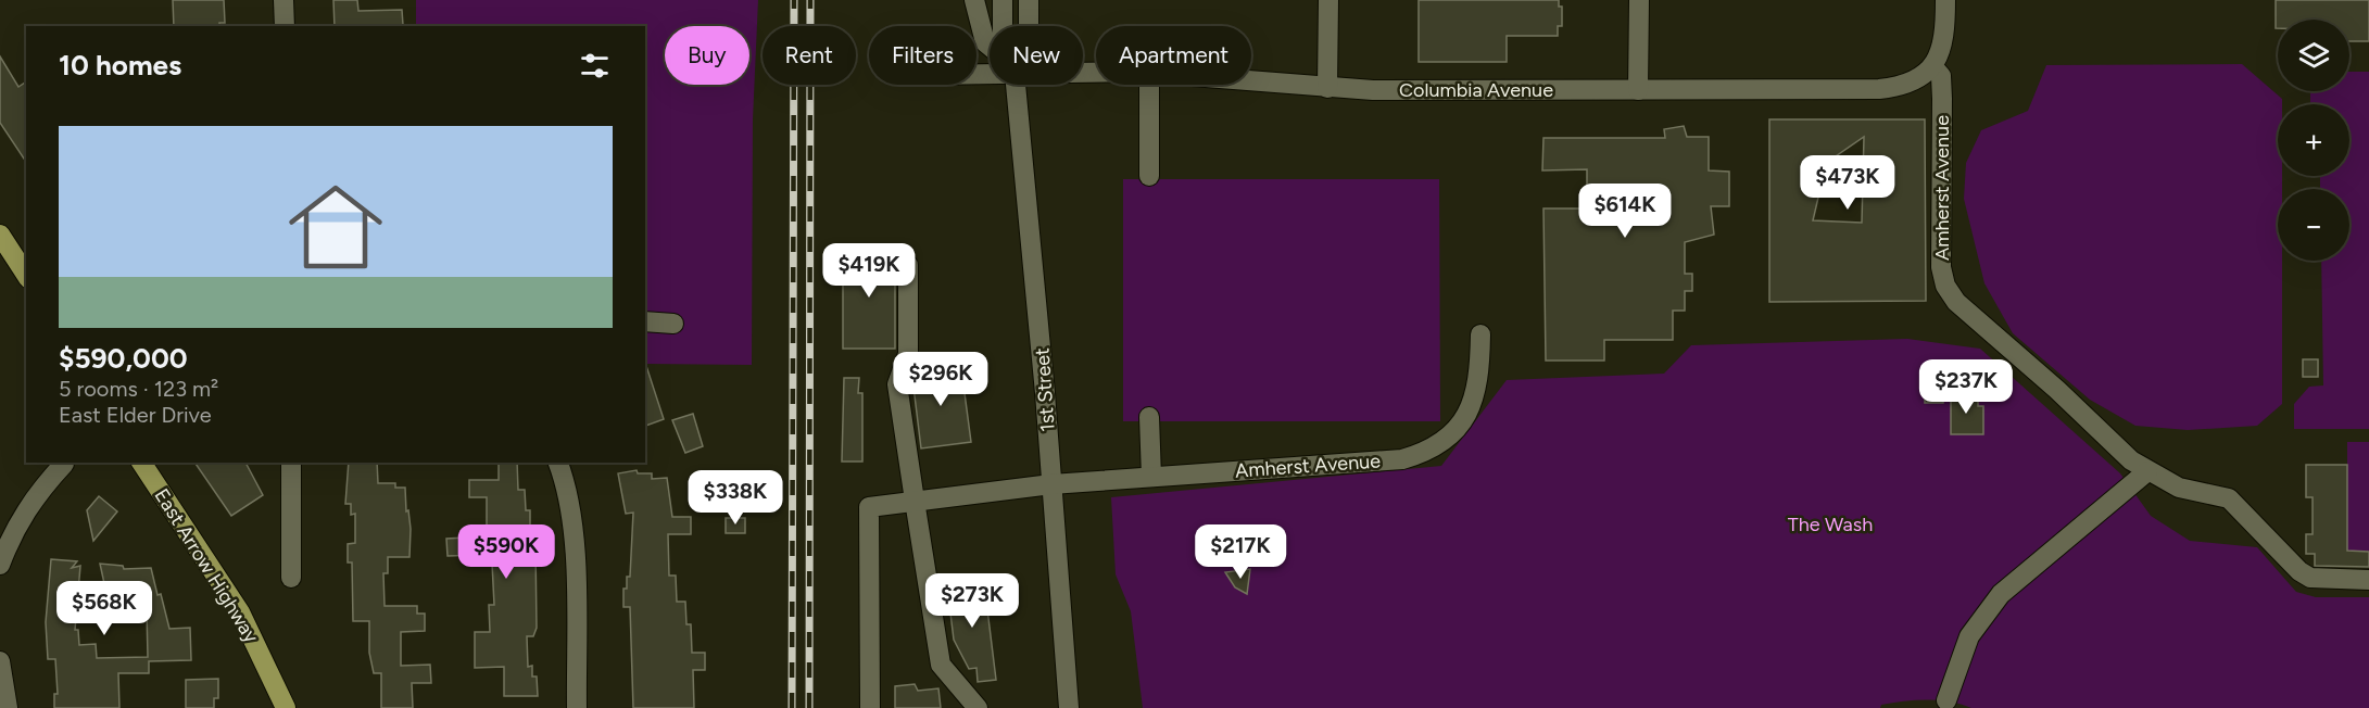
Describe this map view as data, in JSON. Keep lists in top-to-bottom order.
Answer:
{
  "streets": {
    "main road": ["East Arrow Highway"],
    "street": ["Columbia Avenue", "Amherst Avenue", "1st Street"]
  },
  "crossings": [
    ["Columbia Avenue", "Amherst Avenue"],
    ["Amherst Avenue", "1st Street"]
  ],
  "parks": ["The Wash"],
  "page": {
    "map_buttons": ["+", "−"],
    "chip": [
      "Buy",
      "Rent",
      "Filters",
      "New",
      "Apartment"
    ],
    "heading": "10 homes",
    "list": [
      {
        "name": "$590,000",
        "note": "5 rooms · 123 m² · East Elder Drive"
      }
    ],
    "price": [
      "$473K",
      "$614K",
      "$419K",
      "$296K",
      "$237K",
      "$338K",
      "$590K",
      "$217K",
      "$273K",
      "$568K"
    ]
  }
}
